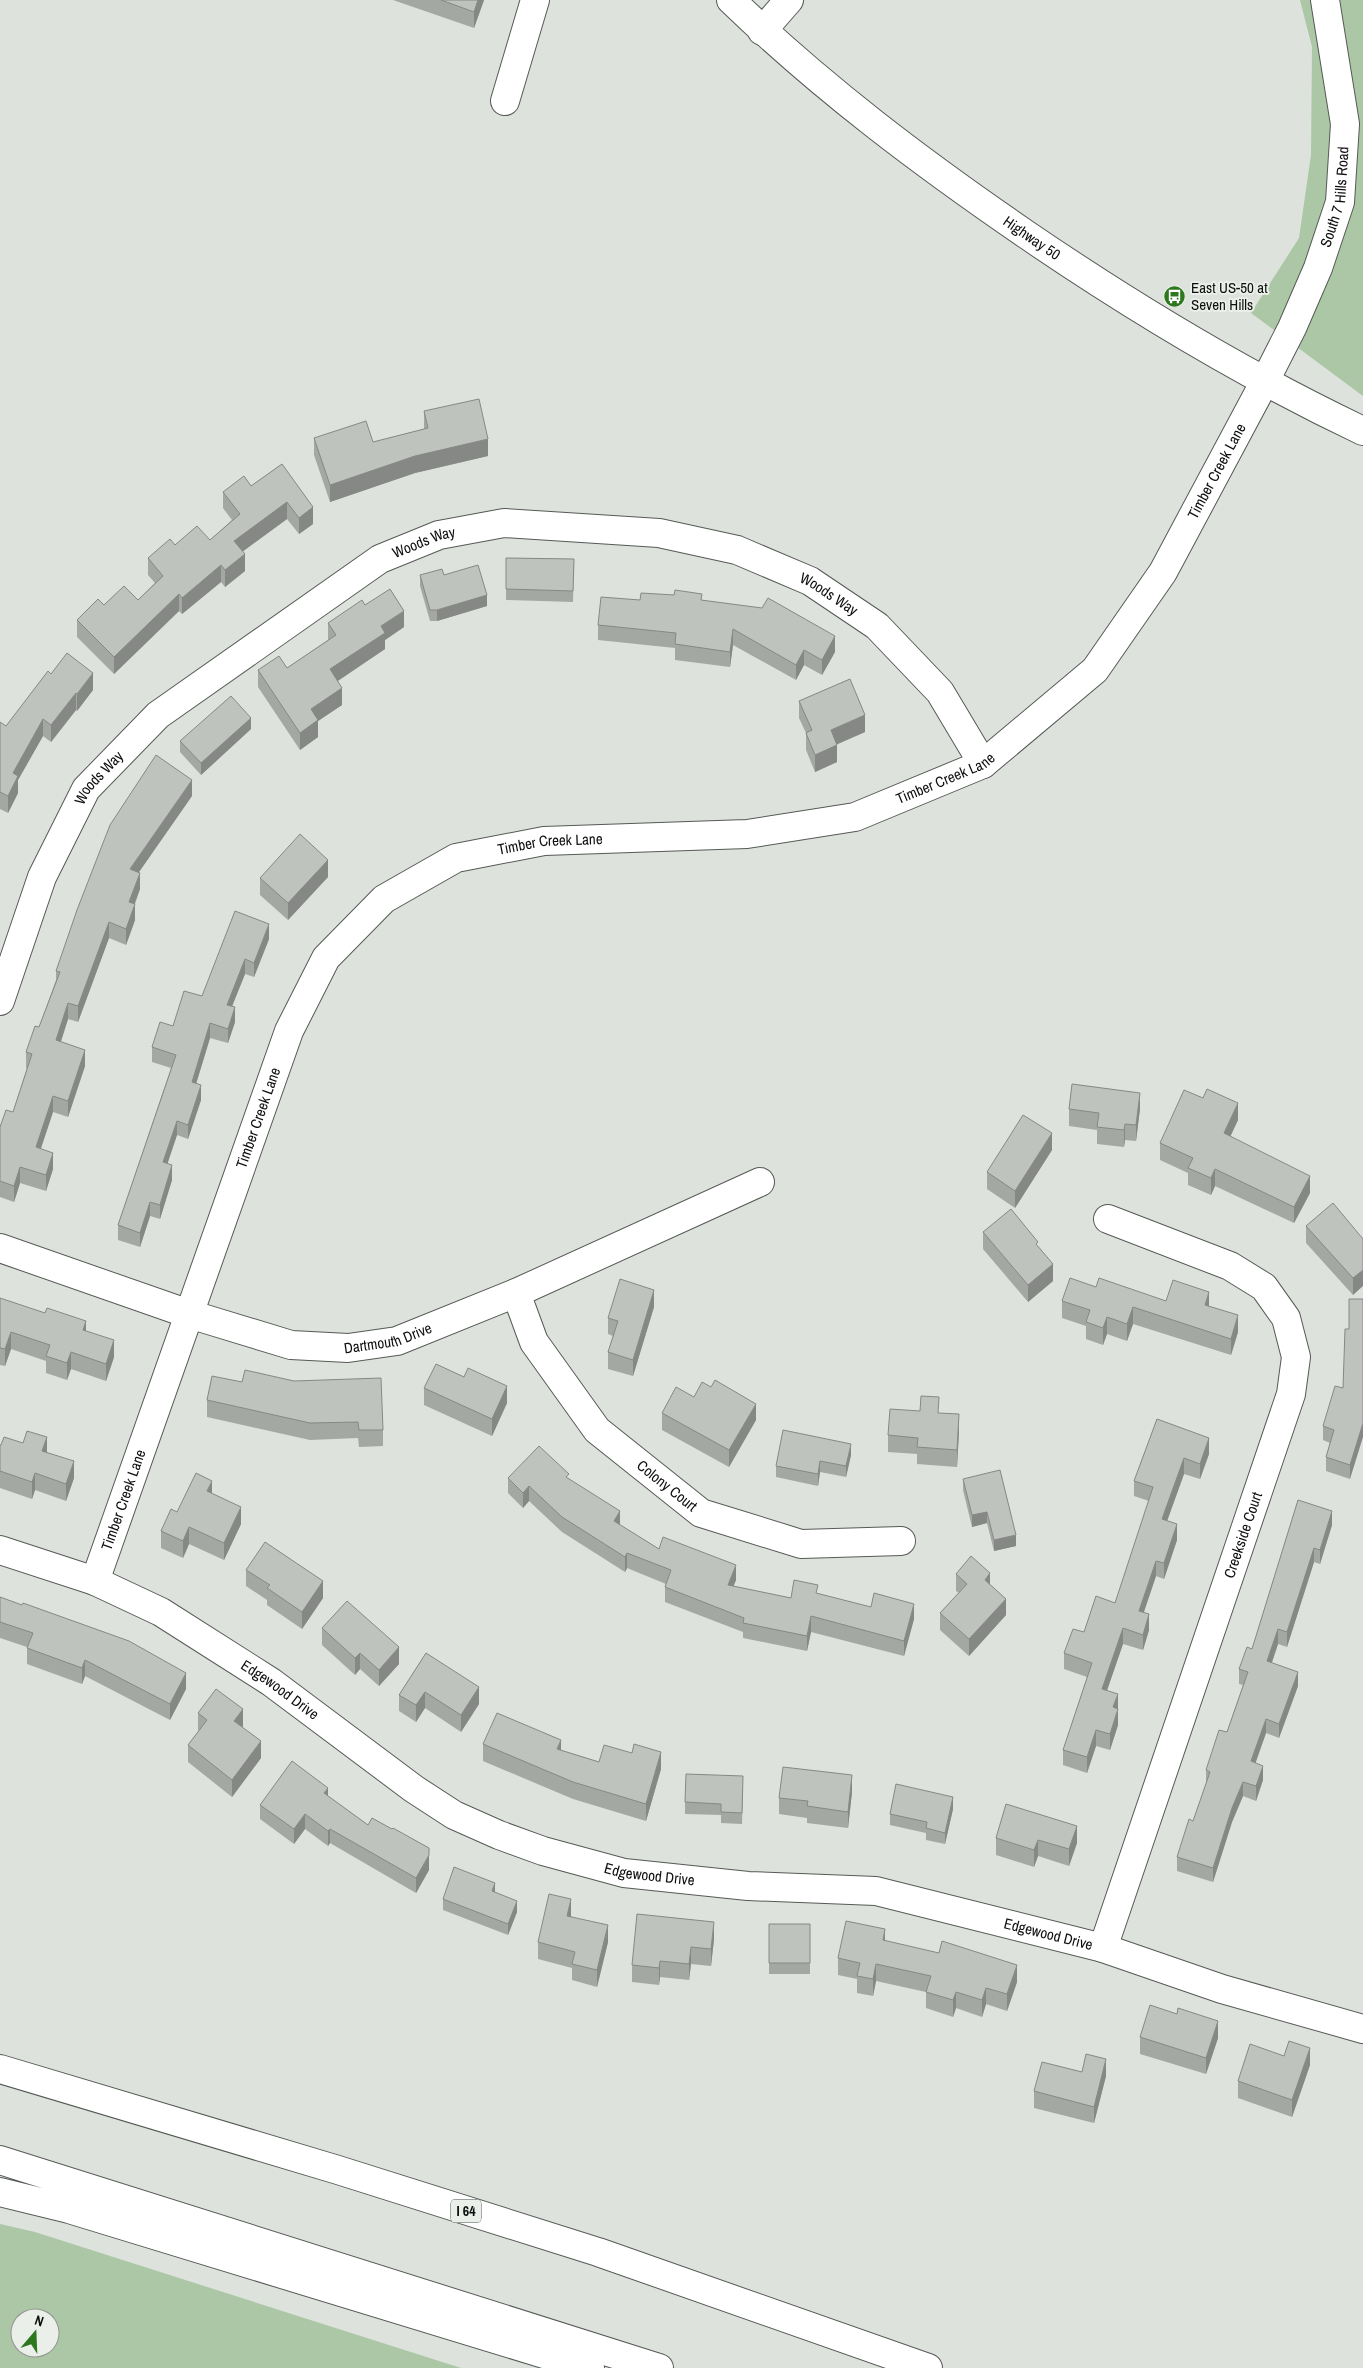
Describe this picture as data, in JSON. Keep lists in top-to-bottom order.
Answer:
{
  "streets": {
    "main road": [
      "South 7 Hills Road",
      "Highway 50",
      "Timber Creek Lane",
      "Woods Way",
      "Dartmouth Drive",
      "Colony Court",
      "Creekside Court",
      "Edgewood Drive",
      "I 64"
    ]
  },
  "crossings": [
    ["South 7 Hills Road", "Highway 50"],
    ["South 7 Hills Road", "Timber Creek Lane"],
    ["Highway 50", "Timber Creek Lane"],
    ["Timber Creek Lane", "Woods Way"],
    ["Timber Creek Lane", "Dartmouth Drive"],
    ["Timber Creek Lane", "Edgewood Drive"],
    ["Dartmouth Drive", "Colony Court"],
    ["Creekside Court", "Edgewood Drive"]
  ],
  "places": {
    "bus stop": ["East US-50 at Seven Hills"]
  },
  "north": "top"
}
